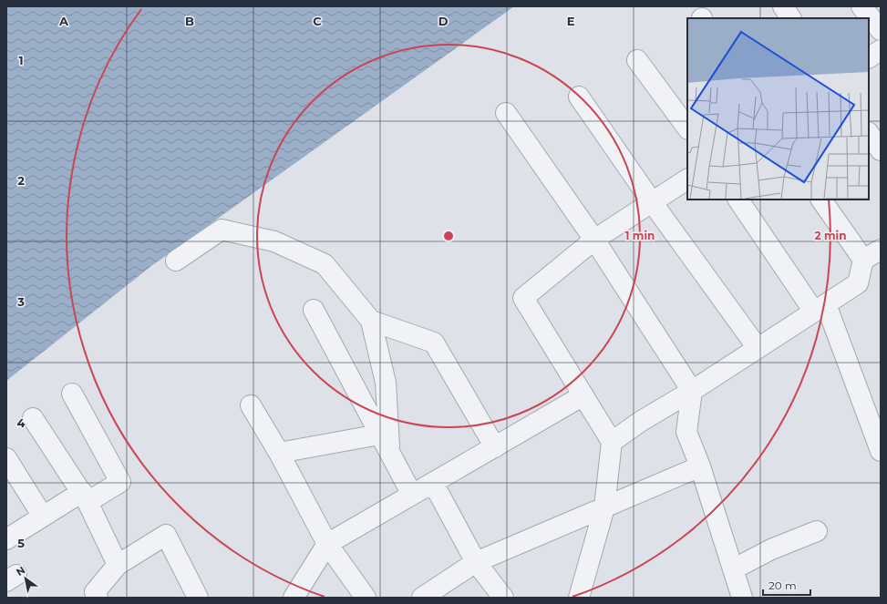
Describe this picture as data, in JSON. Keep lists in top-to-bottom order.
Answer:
{
  "scale_bar": "20 m",
  "north": "top left",
  "grid": {
    "columns": [
      "A",
      "B",
      "C",
      "D",
      "E"
    ],
    "rows": [
      "1",
      "2",
      "3",
      "4",
      "5"
    ]
  },
  "rings": ["1 min", "2 min"]
}
